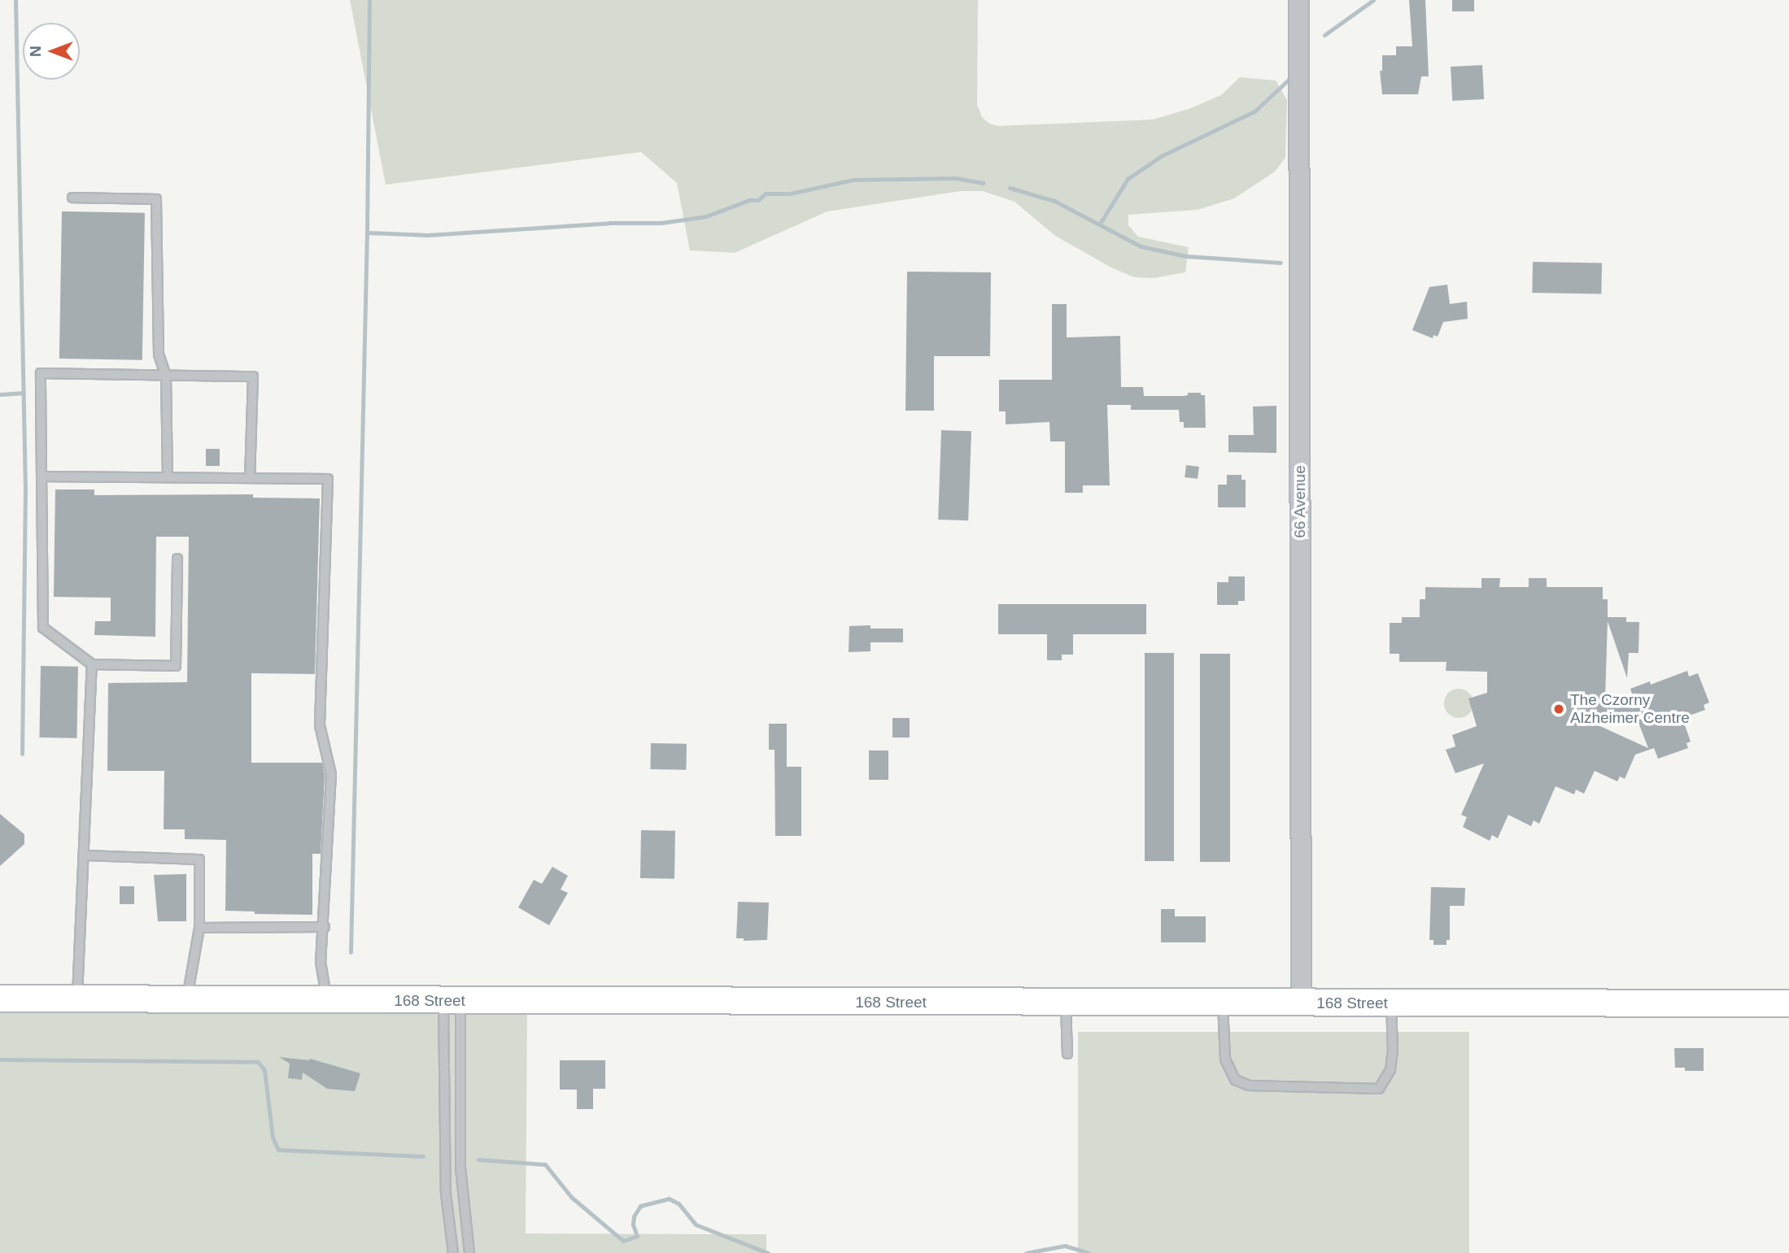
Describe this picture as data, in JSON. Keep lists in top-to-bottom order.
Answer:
{
  "streets": {
    "main road": ["168 Street"],
    "street": ["66 Avenue"]
  },
  "crossings": [
    ["66 Avenue", "168 Street"]
  ],
  "places": ["The Czorny Alzheimer Centre"],
  "north": "left"
}
